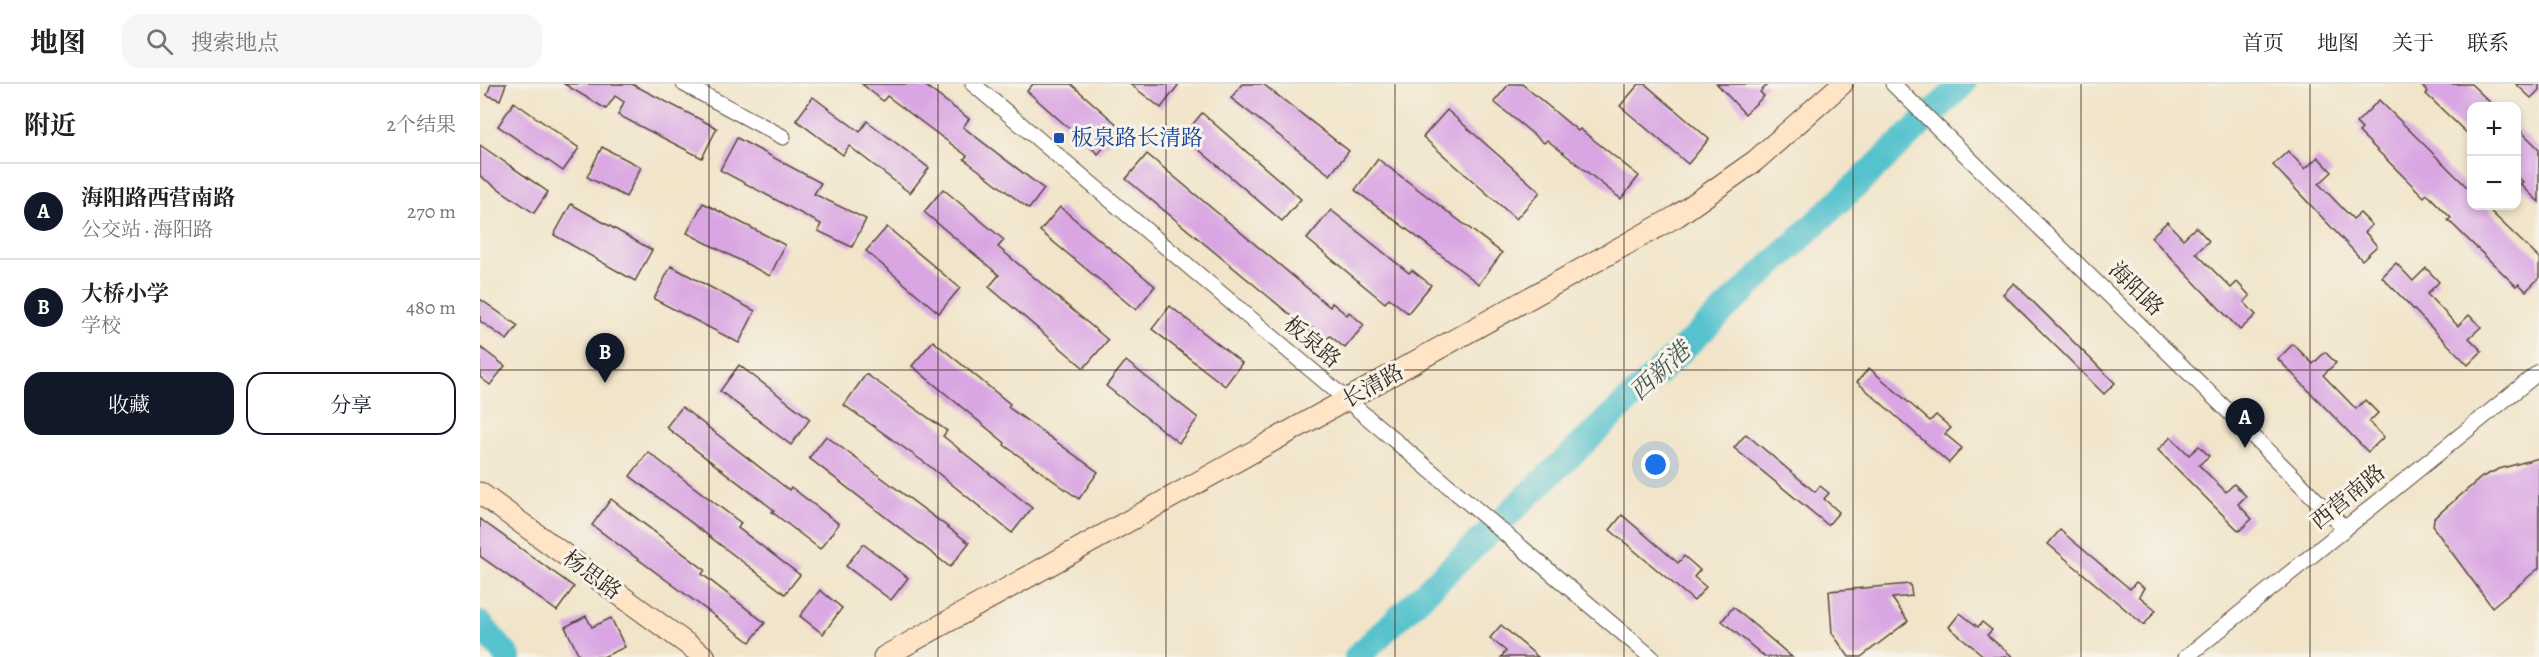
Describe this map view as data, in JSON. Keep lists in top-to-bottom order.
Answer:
{
  "streets": {
    "main road": ["长清路", "杨思路"],
    "street": ["海阳路", "板泉路", "西营南路"]
  },
  "crossings": [
    ["海阳路", "西营南路"],
    ["板泉路", "长清路"]
  ],
  "water": ["西新港"],
  "places": {
    "transit": ["板泉路长清路"]
  },
  "page": {
    "header": "地图",
    "search": "搜索地点",
    "nav": [
      "首页",
      "地图",
      "关于",
      "联系"
    ],
    "heading": ["附近", "2个结果"],
    "map_buttons": ["+", "−"],
    "list": [
      {
        "mark": "A",
        "name": "海阳路西营南路",
        "note": "公交站 · 海阳路",
        "value": "270 m"
      },
      {
        "mark": "B",
        "name": "大桥小学",
        "note": "学校",
        "value": "480 m"
      }
    ],
    "pins": ["B", "A"],
    "buttons": ["收藏", "分享"]
  }
}
